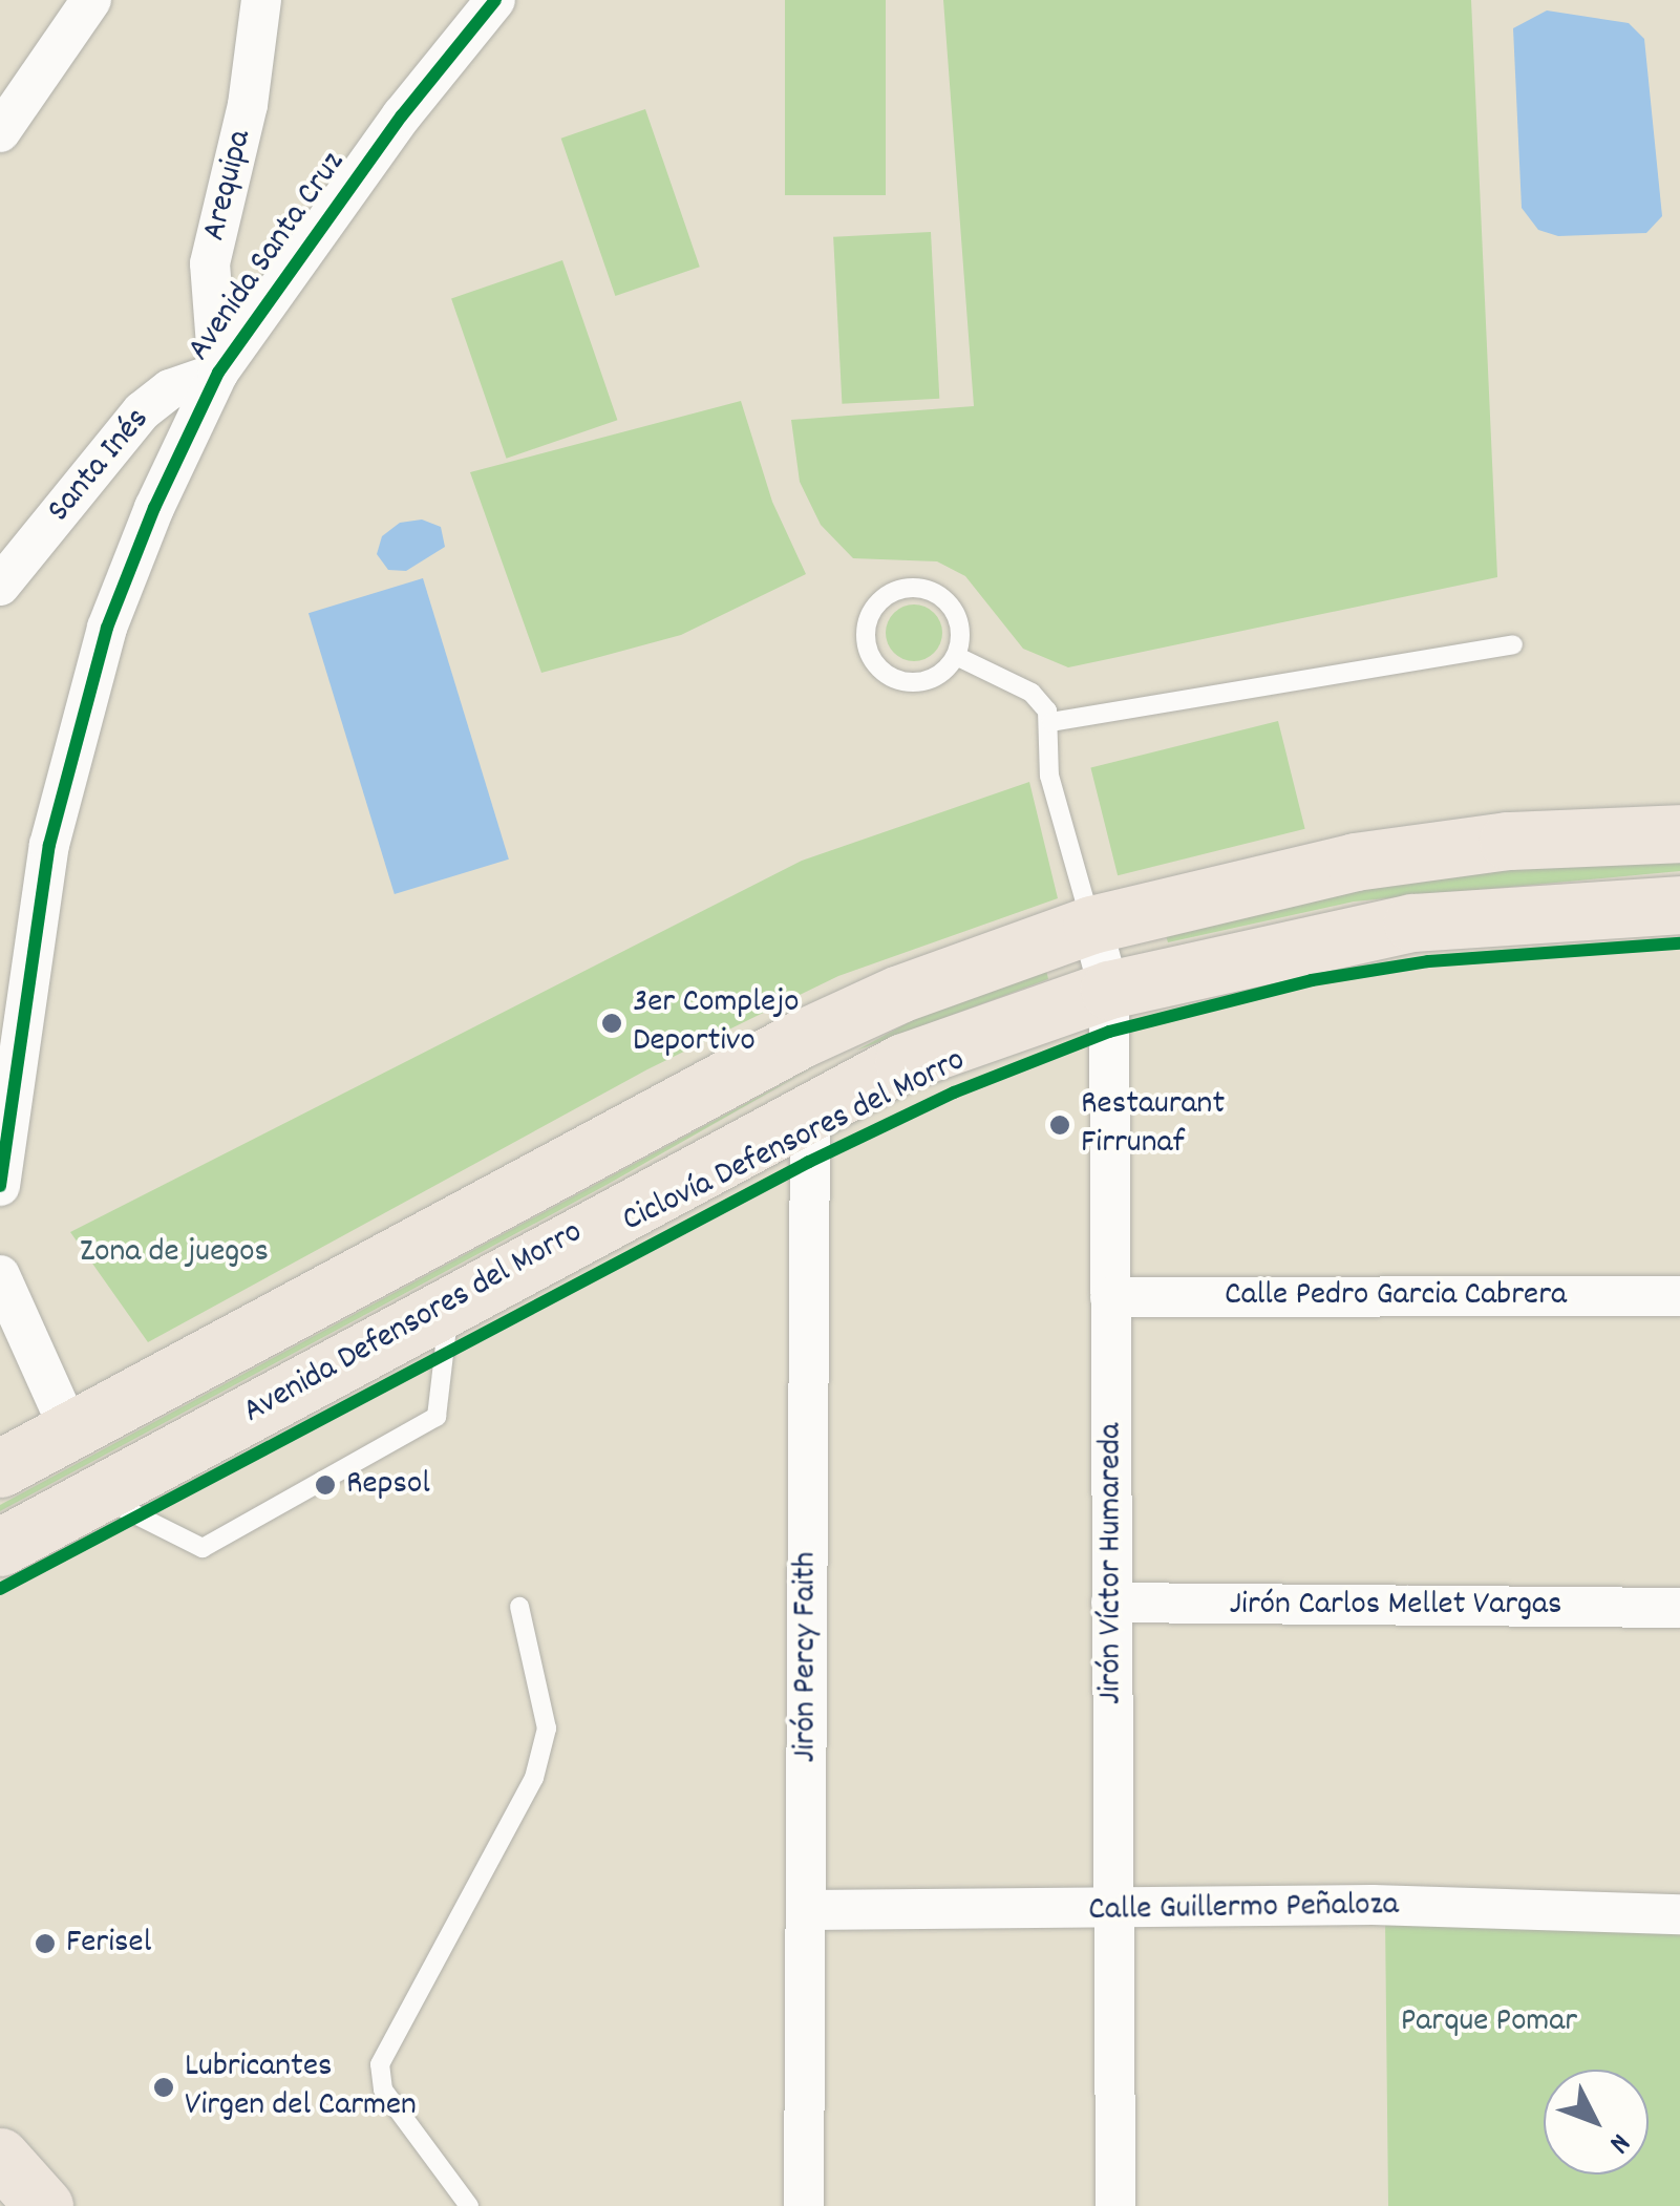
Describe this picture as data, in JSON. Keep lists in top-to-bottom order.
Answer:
{
  "streets": {
    "main road": ["Avenida Defensores del Morro"],
    "street": [
      "Arequipa",
      "Avenida Santa Cruz",
      "Santa Inés",
      "Calle Pedro Garcia Cabrera",
      "Jirón Víctor Humareda",
      "Jirón Carlos Mellet Vargas",
      "Jirón Percy Faith",
      "Calle Guillermo Peñaloza"
    ],
    "cycle path": ["Ciclovía Defensores del Morro"]
  },
  "crossings": [
    ["Arequipa", "Avenida Santa Cruz"],
    ["Arequipa", "Santa Inés"],
    ["Avenida Santa Cruz", "Santa Inés"],
    ["Calle Pedro Garcia Cabrera", "Jirón Víctor Humareda"],
    ["Avenida Defensores del Morro", "Jirón Víctor Humareda"],
    ["Avenida Defensores del Morro", "Jirón Percy Faith"],
    ["Jirón Víctor Humareda", "Jirón Carlos Mellet Vargas"],
    ["Jirón Víctor Humareda", "Calle Guillermo Peñaloza"],
    ["Jirón Percy Faith", "Calle Guillermo Peñaloza"]
  ],
  "parks": ["Zona de juegos", "Parque Pomar"],
  "places": [
    "3er Complejo Deportivo",
    "Restaurant Firrunaf",
    "Repsol",
    "Ferisel",
    "Lubricantes Virgen del Carmen"
  ],
  "north": "bottom right"
}
